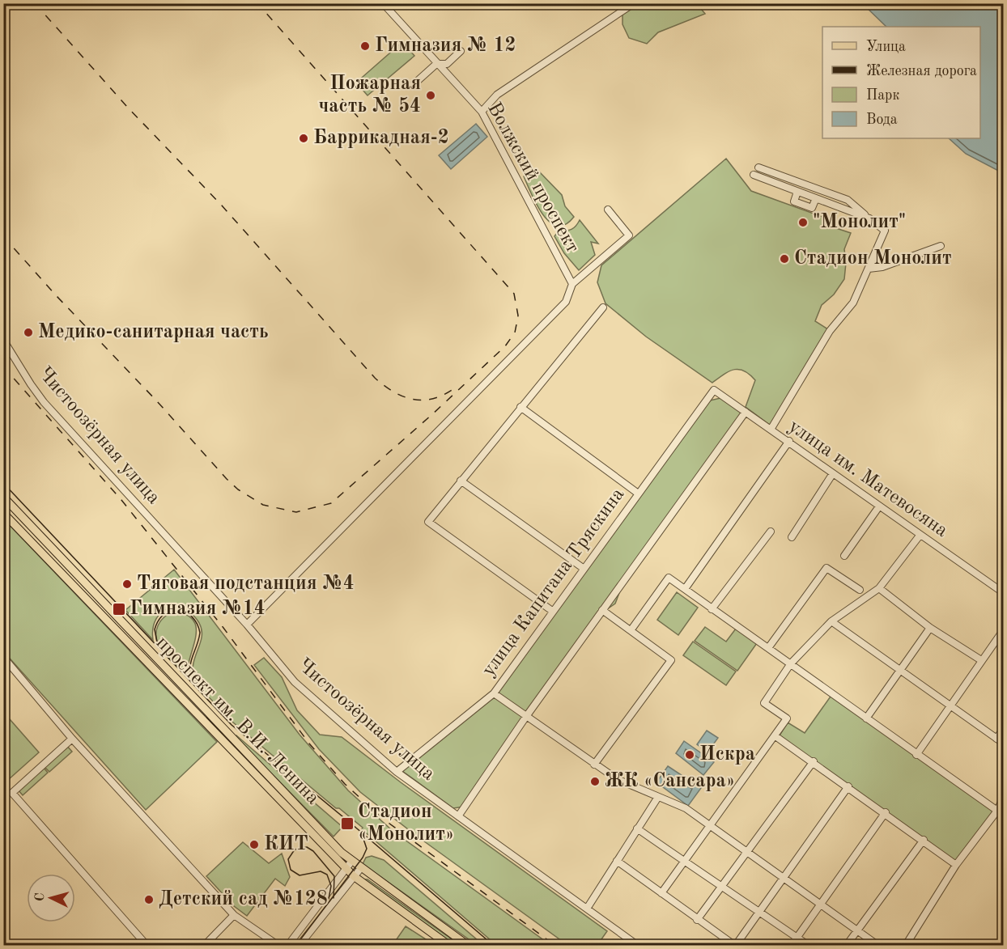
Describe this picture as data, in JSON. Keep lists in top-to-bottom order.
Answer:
{
  "streets": {
    "main road": ["проспект им. В.И. Ленина"],
    "street": [
      "Волжский проспект",
      "Чистоозёрная улица",
      "улица им. Матевосяна",
      "улица Капитана Тряскина"
    ]
  },
  "crossings": [
    ["Чистоозёрная улица", "улица Капитана Тряскина"],
    ["улица им. Матевосяна", "улица Капитана Тряскина"]
  ],
  "places": {
    "other": [
      "Гимназия № 12",
      "Пожарная часть № 54",
      "Баррикадная-2",
      "\"Монолит\"",
      "Стадион Монолит",
      "Медико-санитарная часть",
      "Тяговая подстанция №4",
      "Искра",
      "ЖК «Сансара»",
      "КИТ",
      "Детский сад №128"
    ],
    "transit": ["Гимназия №14", "Стадион «Монолит»"]
  },
  "legend": [
    "Улица",
    "Железная дорога",
    "Парк",
    "Вода"
  ],
  "north": "left"
}
